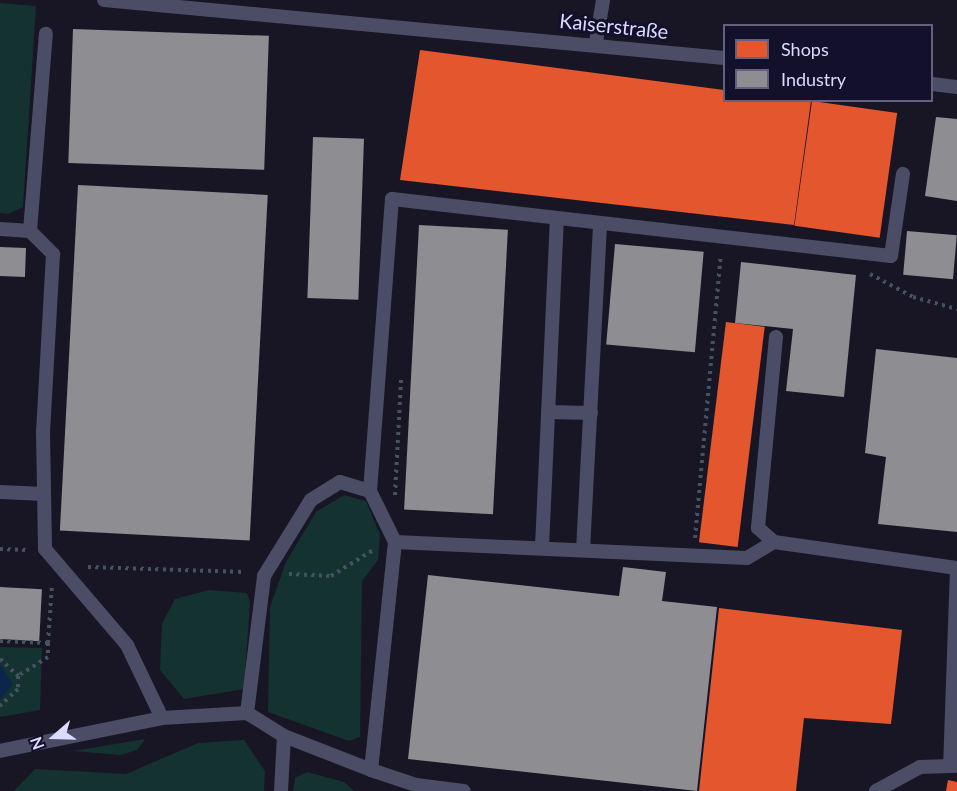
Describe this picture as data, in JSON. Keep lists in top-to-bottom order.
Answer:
{
  "streets": {
    "lane": ["Kaiserstraße"]
  },
  "legend": ["Shops", "Industry"],
  "north": "left"
}
